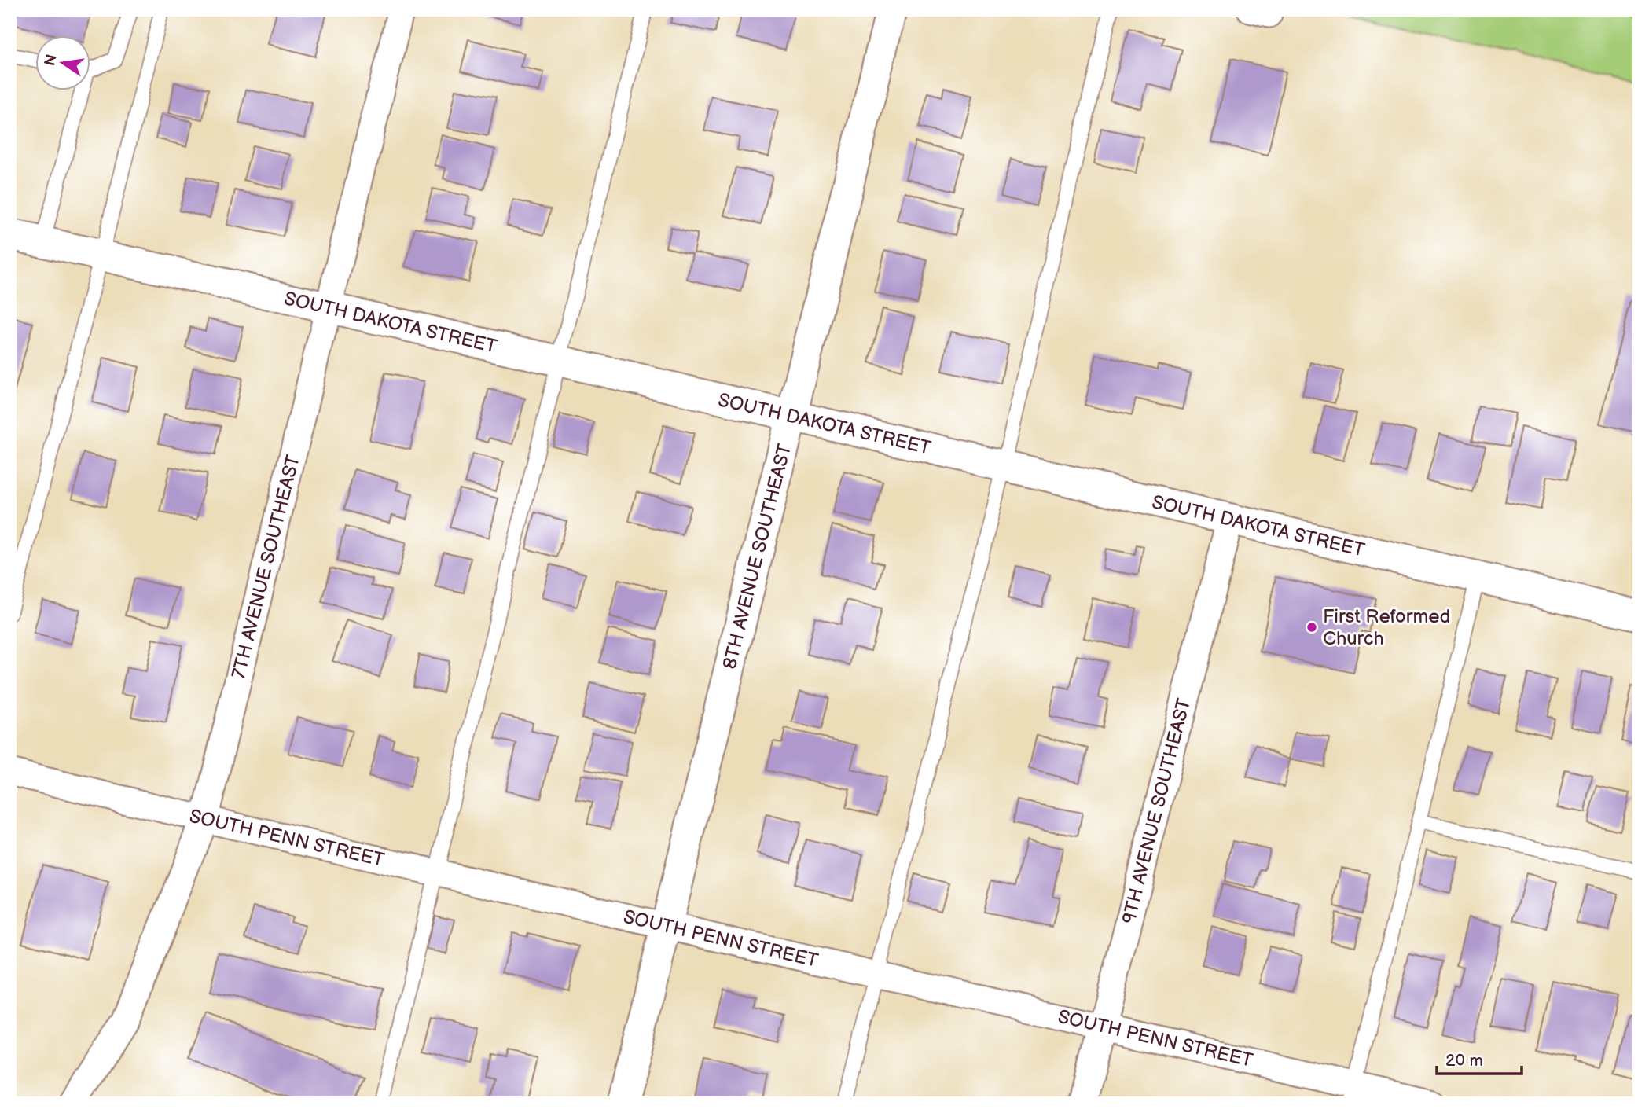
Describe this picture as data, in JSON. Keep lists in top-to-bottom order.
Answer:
{
  "streets": {
    "street": [
      "SOUTH DAKOTA STREET",
      "8TH AVENUE SOUTHEAST",
      "7TH AVENUE SOUTHEAST",
      "9TH AVENUE SOUTHEAST",
      "SOUTH PENN STREET"
    ]
  },
  "crossings": [
    ["SOUTH DAKOTA STREET", "8TH AVENUE SOUTHEAST"],
    ["SOUTH DAKOTA STREET", "7TH AVENUE SOUTHEAST"],
    ["SOUTH DAKOTA STREET", "9TH AVENUE SOUTHEAST"],
    ["8TH AVENUE SOUTHEAST", "SOUTH PENN STREET"],
    ["7TH AVENUE SOUTHEAST", "SOUTH PENN STREET"],
    ["9TH AVENUE SOUTHEAST", "SOUTH PENN STREET"]
  ],
  "places": ["First Reformed Church"],
  "scale_bar": "20 m",
  "north": "left"
}
